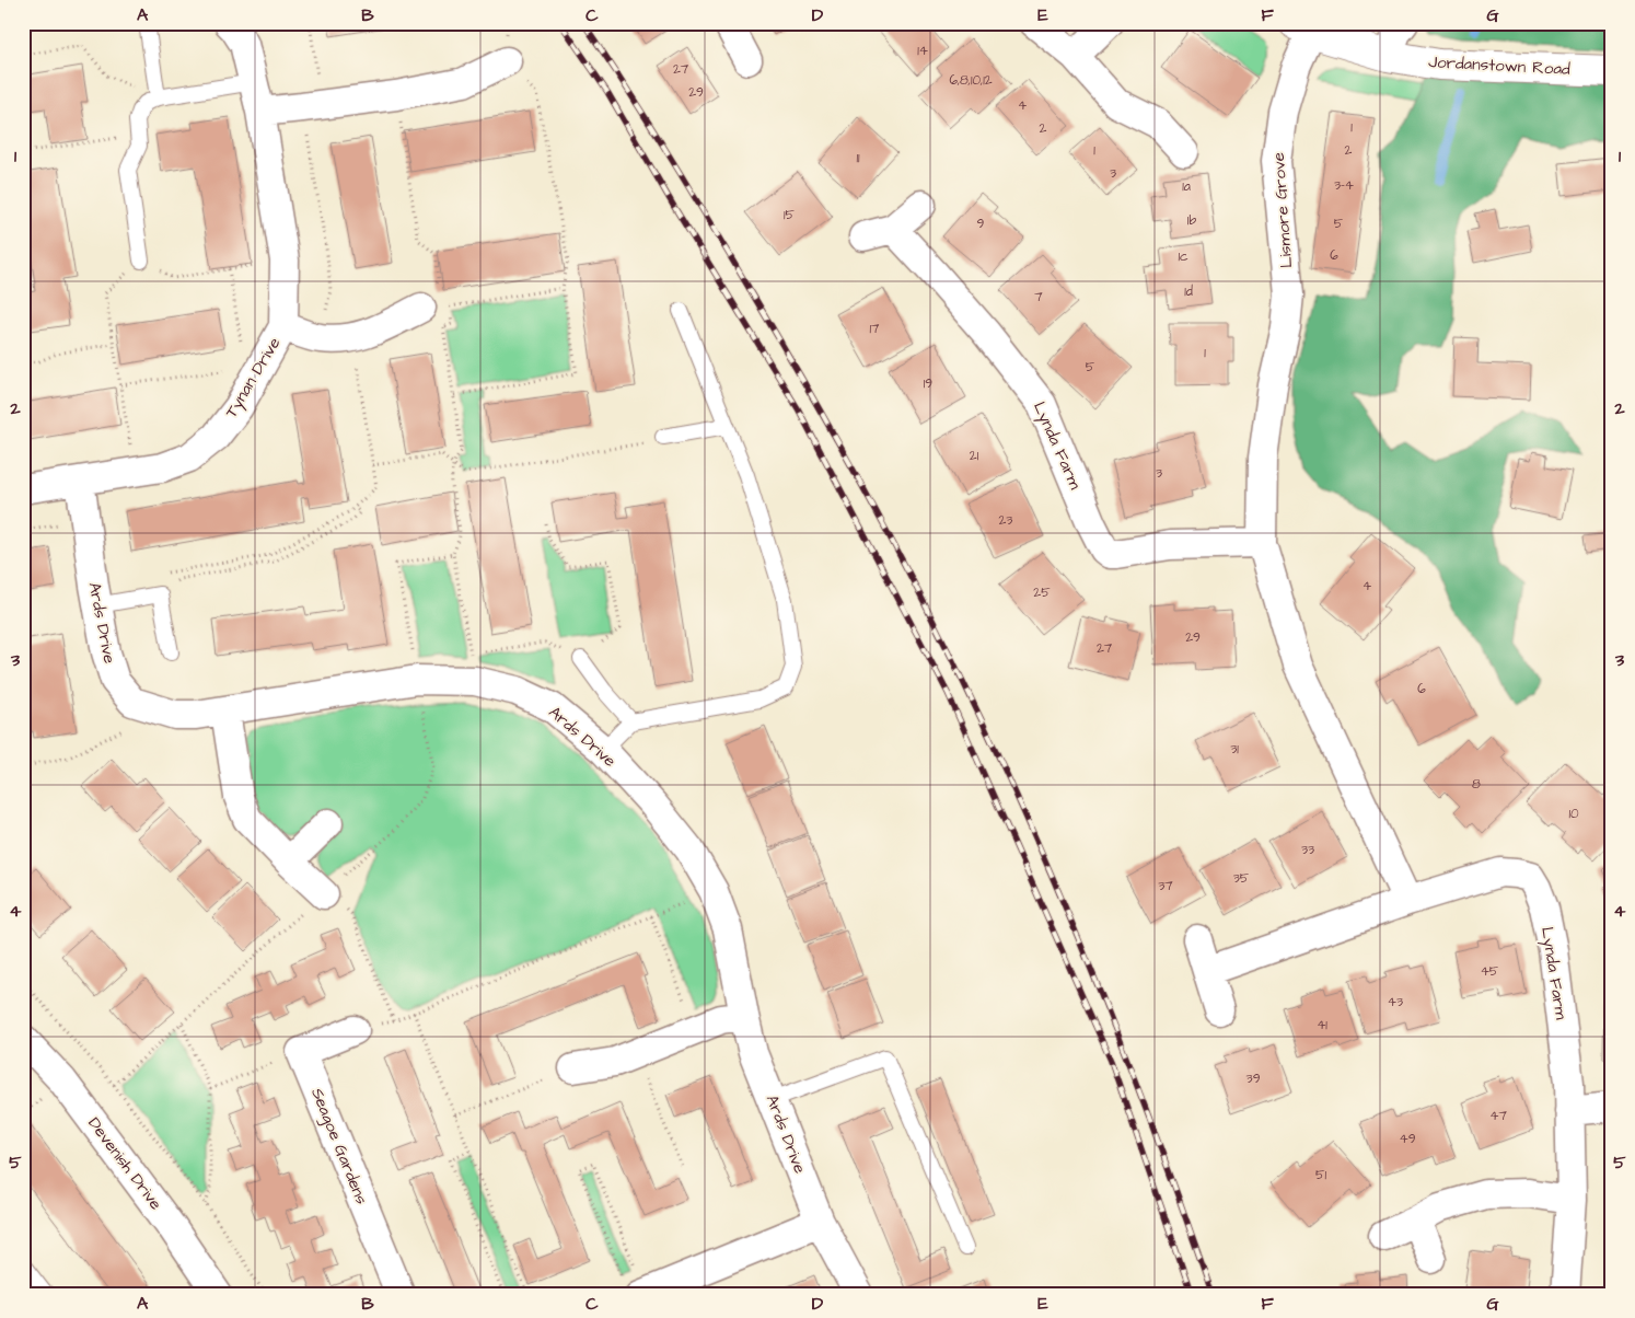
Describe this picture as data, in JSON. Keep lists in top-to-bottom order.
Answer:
{
  "streets": {
    "street": [
      "Jordanstown Road",
      "Lismore Grove",
      "Tynan Drive",
      "Lynda Farm",
      "Ards Drive",
      "Seagoe Gardens",
      "Devenish Drive"
    ]
  },
  "crossings": [
    ["Jordanstown Road", "Lismore Grove"],
    ["Lismore Grove", "Lynda Farm"],
    ["Tynan Drive", "Ards Drive"]
  ],
  "house_numbers": [
    "14",
    "27",
    "6,8,10,12",
    "29",
    "4",
    "1",
    "2",
    "1",
    "2",
    "11",
    "3",
    "3-4",
    "1a",
    "15",
    "1b",
    "9",
    "5",
    "6",
    "1c",
    "1d",
    "7",
    "17",
    "1",
    "5",
    "19",
    "21",
    "3",
    "23",
    "4",
    "25",
    "29",
    "27",
    "6",
    "31",
    "8",
    "10",
    "33",
    "35",
    "37",
    "45",
    "43",
    "41",
    "39",
    "47",
    "49",
    "51"
  ],
  "grid": {
    "columns": [
      "A",
      "B",
      "C",
      "D",
      "E",
      "F",
      "G"
    ],
    "rows": [
      "1",
      "2",
      "3",
      "4",
      "5"
    ]
  }
}
